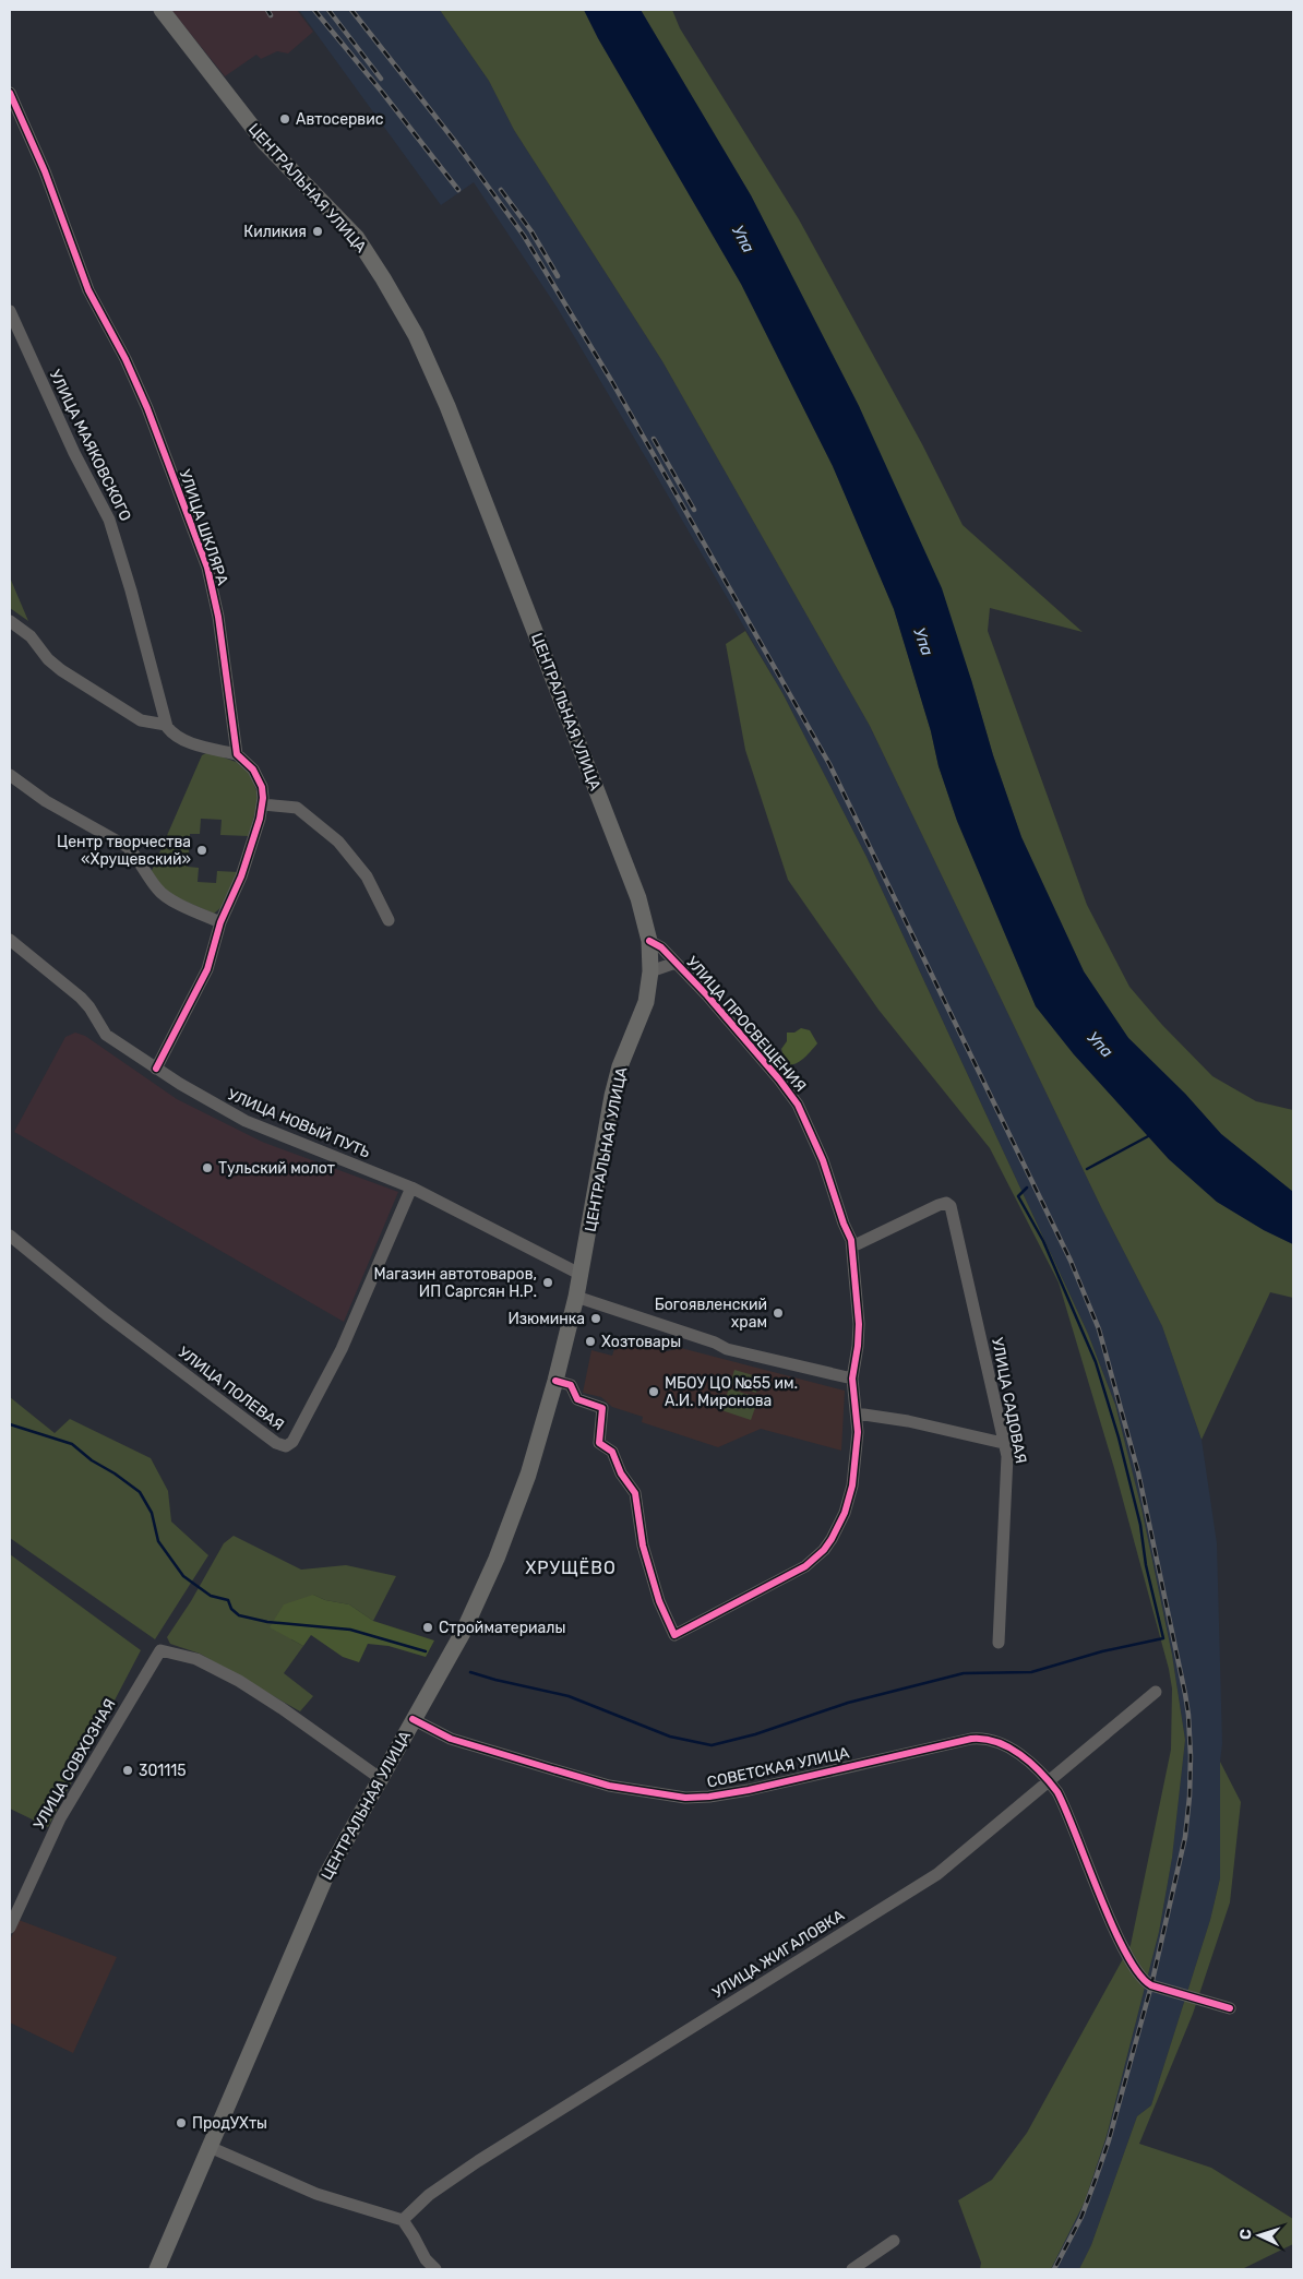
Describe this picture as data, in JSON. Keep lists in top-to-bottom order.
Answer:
{
  "streets": {
    "main road": ["ЦЕНТРАЛЬНАЯ УЛИЦА"],
    "street": [
      "УЛИЦА МАЯКОВСКОГО",
      "УЛИЦА ШКЛЯРА",
      "УЛИЦА ПРОСВЕЩЕНИЯ",
      "УЛИЦА НОВЫЙ ПУТЬ",
      "УЛИЦА ПОЛЕВАЯ",
      "УЛИЦА САДОВАЯ",
      "УЛИЦА СОВХОЗНАЯ",
      "СОВЕТСКАЯ УЛИЦА",
      "УЛИЦА ЖИГАЛОВКА"
    ]
  },
  "crossings": [
    ["ЦЕНТРАЛЬНАЯ УЛИЦА", "УЛИЦА ПРОСВЕЩЕНИЯ"],
    ["ЦЕНТРАЛЬНАЯ УЛИЦА", "УЛИЦА НОВЫЙ ПУТЬ"],
    ["ЦЕНТРАЛЬНАЯ УЛИЦА", "УЛИЦА СОВХОЗНАЯ"],
    ["ЦЕНТРАЛЬНАЯ УЛИЦА", "СОВЕТСКАЯ УЛИЦА"],
    ["УЛИЦА ПРОСВЕЩЕНИЯ", "УЛИЦА САДОВАЯ"],
    ["УЛИЦА НОВЫЙ ПУТЬ", "УЛИЦА ПОЛЕВАЯ"],
    ["СОВЕТСКАЯ УЛИЦА", "УЛИЦА ЖИГАЛОВКА"]
  ],
  "districts": ["ХРУЩЁВО"],
  "water": ["Упа"],
  "places": [
    "Автосервис",
    "Киликия",
    "Центр творчества «Хрущевский»",
    "Тульский молот",
    "Магазин автотоваров, ИП Саргсян Н.Р.",
    "Богоявленский храм",
    "Изюминка",
    "Хозтовары",
    "МБОУ ЦО №55 им. А.И. Миронова",
    "Стройматериалы",
    "301115",
    "ПродУХты"
  ],
  "north": "left"
}
